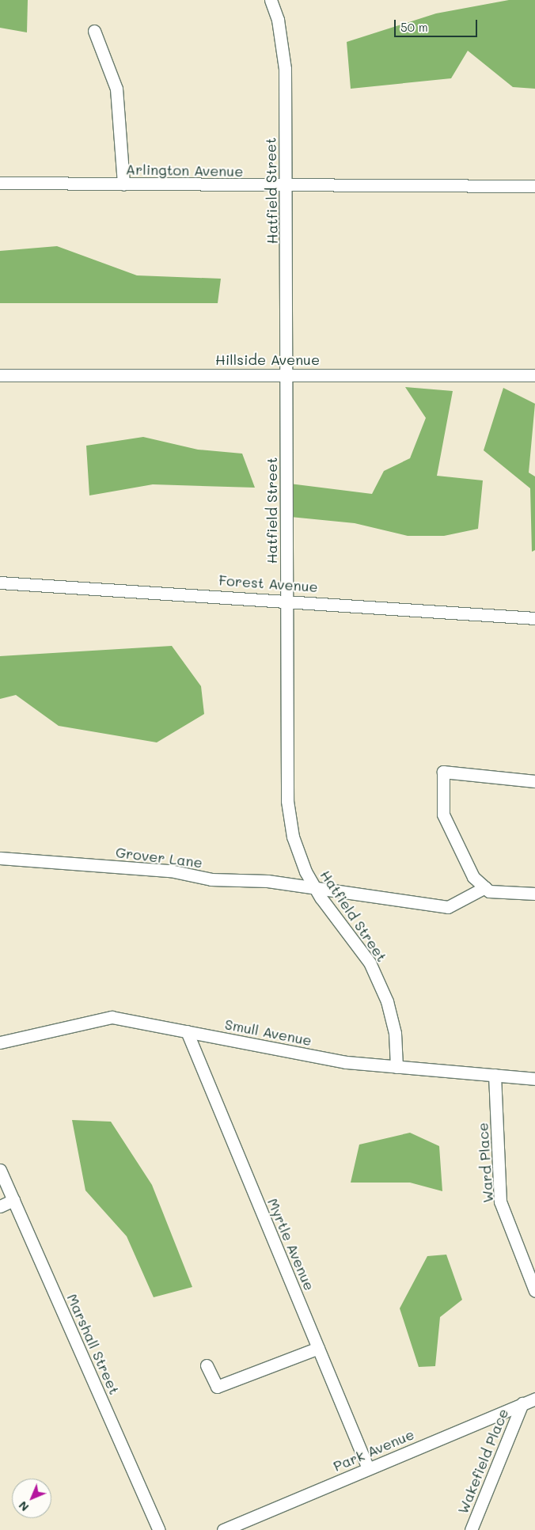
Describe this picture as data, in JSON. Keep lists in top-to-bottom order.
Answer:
{
  "streets": {
    "street": [
      "Arlington Avenue",
      "Hatfield Street",
      "Hillside Avenue",
      "Forest Avenue",
      "Grover Lane",
      "Smull Avenue",
      "Ward Place",
      "Myrtle Avenue",
      "Marshall Street",
      "Park Avenue",
      "Wakefield Place"
    ]
  },
  "crossings": [
    ["Arlington Avenue", "Hatfield Street"],
    ["Hatfield Street", "Hillside Avenue"],
    ["Hatfield Street", "Forest Avenue"],
    ["Hatfield Street", "Grover Lane"],
    ["Hatfield Street", "Smull Avenue"],
    ["Smull Avenue", "Ward Place"],
    ["Smull Avenue", "Myrtle Avenue"],
    ["Myrtle Avenue", "Park Avenue"],
    ["Park Avenue", "Wakefield Place"]
  ],
  "scale_bar": "50 m",
  "north": "bottom left"
}
